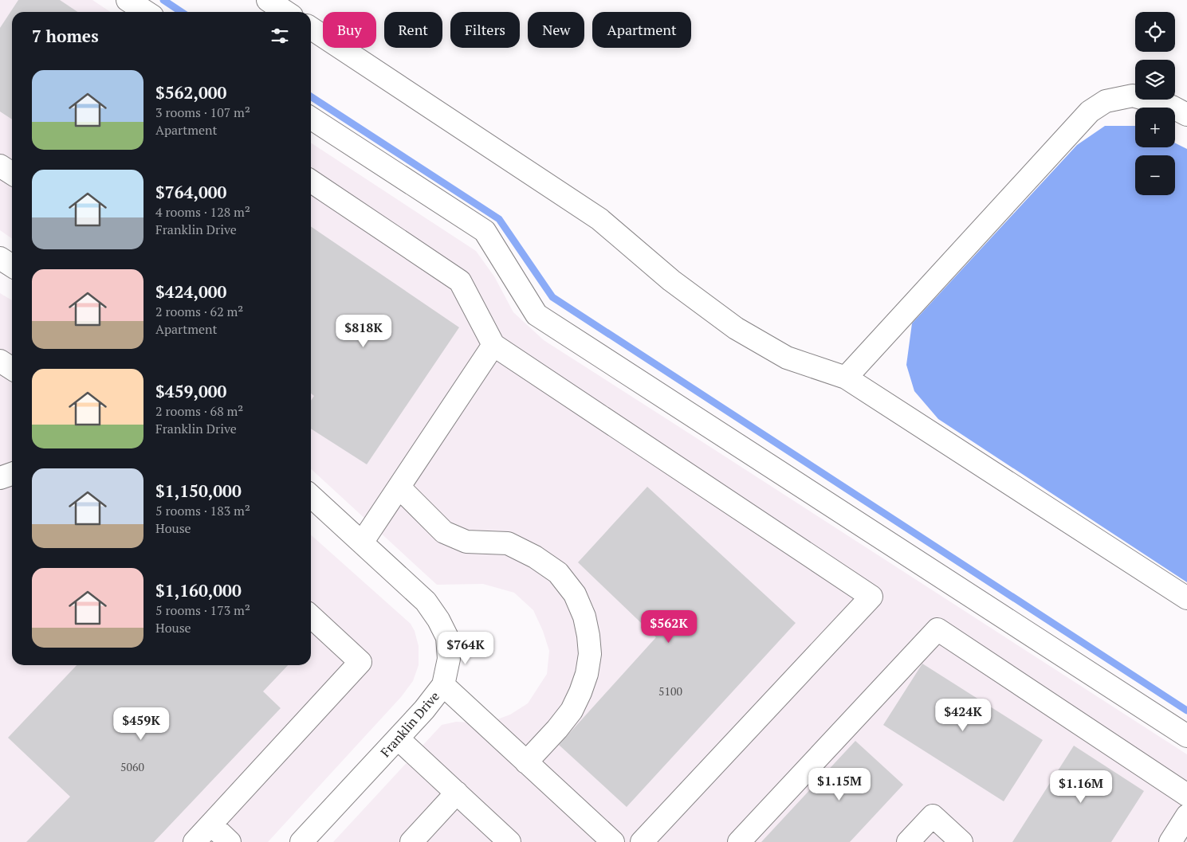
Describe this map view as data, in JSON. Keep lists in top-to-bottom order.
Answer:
{
  "streets": {
    "street": ["Franklin Drive"]
  },
  "house_numbers": ["5100", "5060"],
  "page": {
    "map_buttons": ["+", "−"],
    "chip": [
      "Buy",
      "Rent",
      "Filters",
      "New",
      "Apartment"
    ],
    "heading": "7 homes",
    "list": [
      {
        "name": "$562,000",
        "note": "3 rooms · 107 m² · Apartment"
      },
      {
        "name": "$764,000",
        "note": "4 rooms · 128 m² · Franklin Drive"
      },
      {
        "name": "$424,000",
        "note": "2 rooms · 62 m² · Apartment"
      },
      {
        "name": "$459,000",
        "note": "2 rooms · 68 m² · Franklin Drive"
      },
      {
        "name": "$1,150,000",
        "note": "5 rooms · 183 m² · House"
      },
      {
        "name": "$1,160,000",
        "note": "5 rooms · 173 m² · House"
      }
    ],
    "price": [
      "$818K",
      "$562K",
      "$764K",
      "$424K",
      "$459K",
      "$1.15M",
      "$1.16M"
    ]
  }
}
